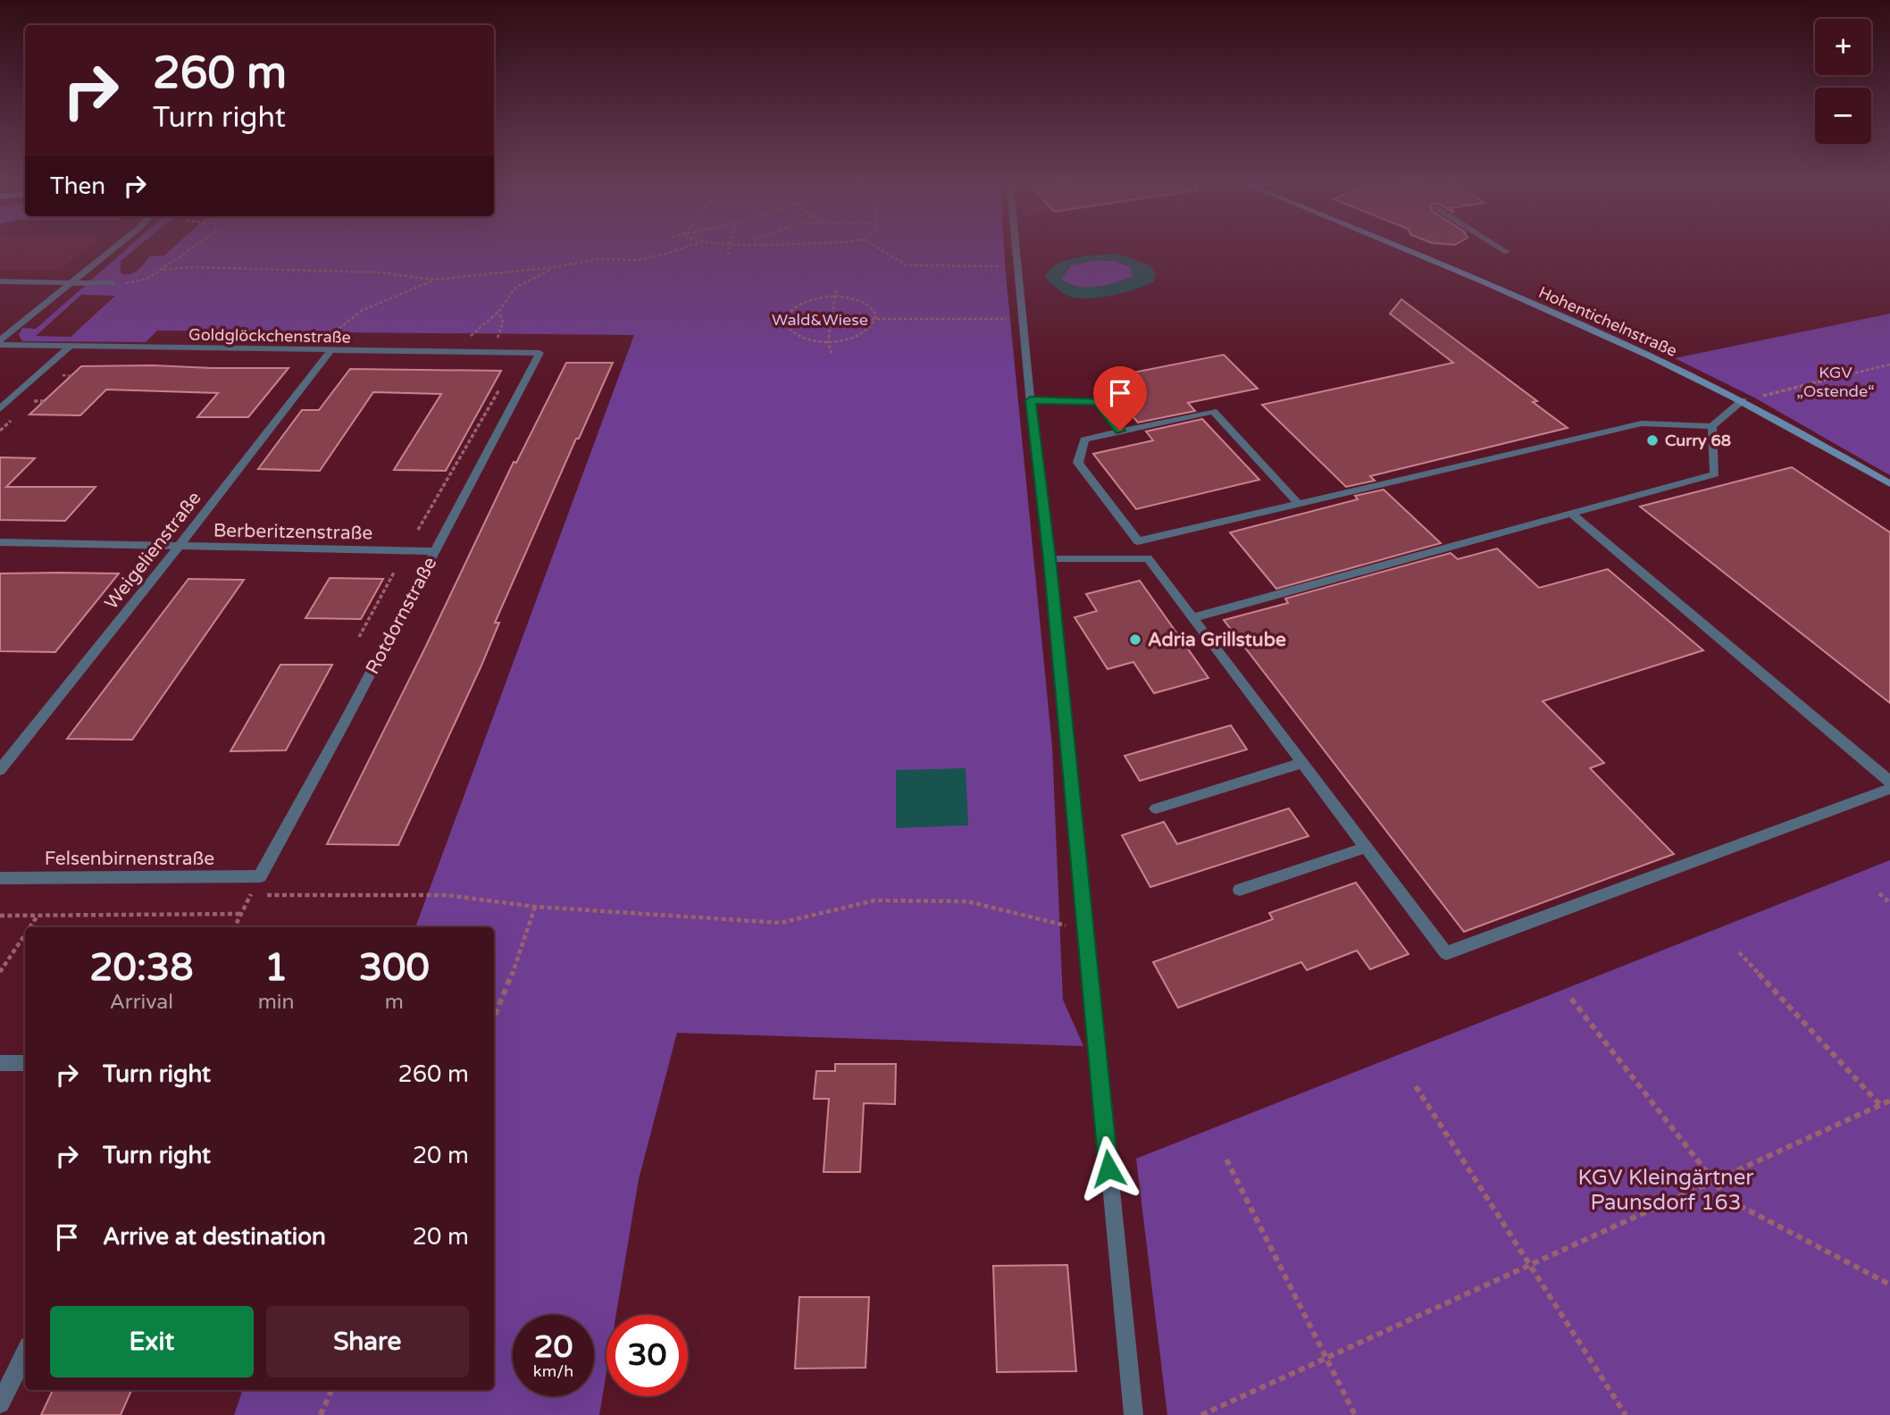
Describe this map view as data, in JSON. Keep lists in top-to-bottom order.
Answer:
{
  "streets": {
    "main road": ["Hohentichelnstraße"],
    "street": [
      "Goldglöckchenstraße",
      "Berberitzenstraße",
      "Weigelienstraße",
      "Rotdornstraße",
      "Felsenbirnenstraße"
    ]
  },
  "crossings": [
    ["Goldglöckchenstraße", "Weigelienstraße"],
    ["Goldglöckchenstraße", "Rotdornstraße"],
    ["Berberitzenstraße", "Weigelienstraße"],
    ["Berberitzenstraße", "Rotdornstraße"],
    ["Rotdornstraße", "Felsenbirnenstraße"]
  ],
  "parks": ["Wald&Wiese", "KGV „Ostende“", "KGV Kleingärtner Paunsdorf 163"],
  "places": ["Curry 68", "Adria Grillstube"],
  "page": {
    "map_buttons": ["+", "−"],
    "turn": ["260 m", "Turn right"],
    "then": "Then",
    "eta": [
      "20:38",
      "Arrival",
      "1",
      "min",
      "300",
      "m"
    ],
    "list": [
      {
        "name": "Turn right",
        "value": "260 m"
      },
      {
        "name": "Turn right",
        "value": "20 m"
      },
      {
        "name": "Arrive at destination",
        "value": "20 m"
      }
    ],
    "buttons": ["Exit", "Share"],
    "speed": "20 km/h",
    "limit": "30"
  }
}
